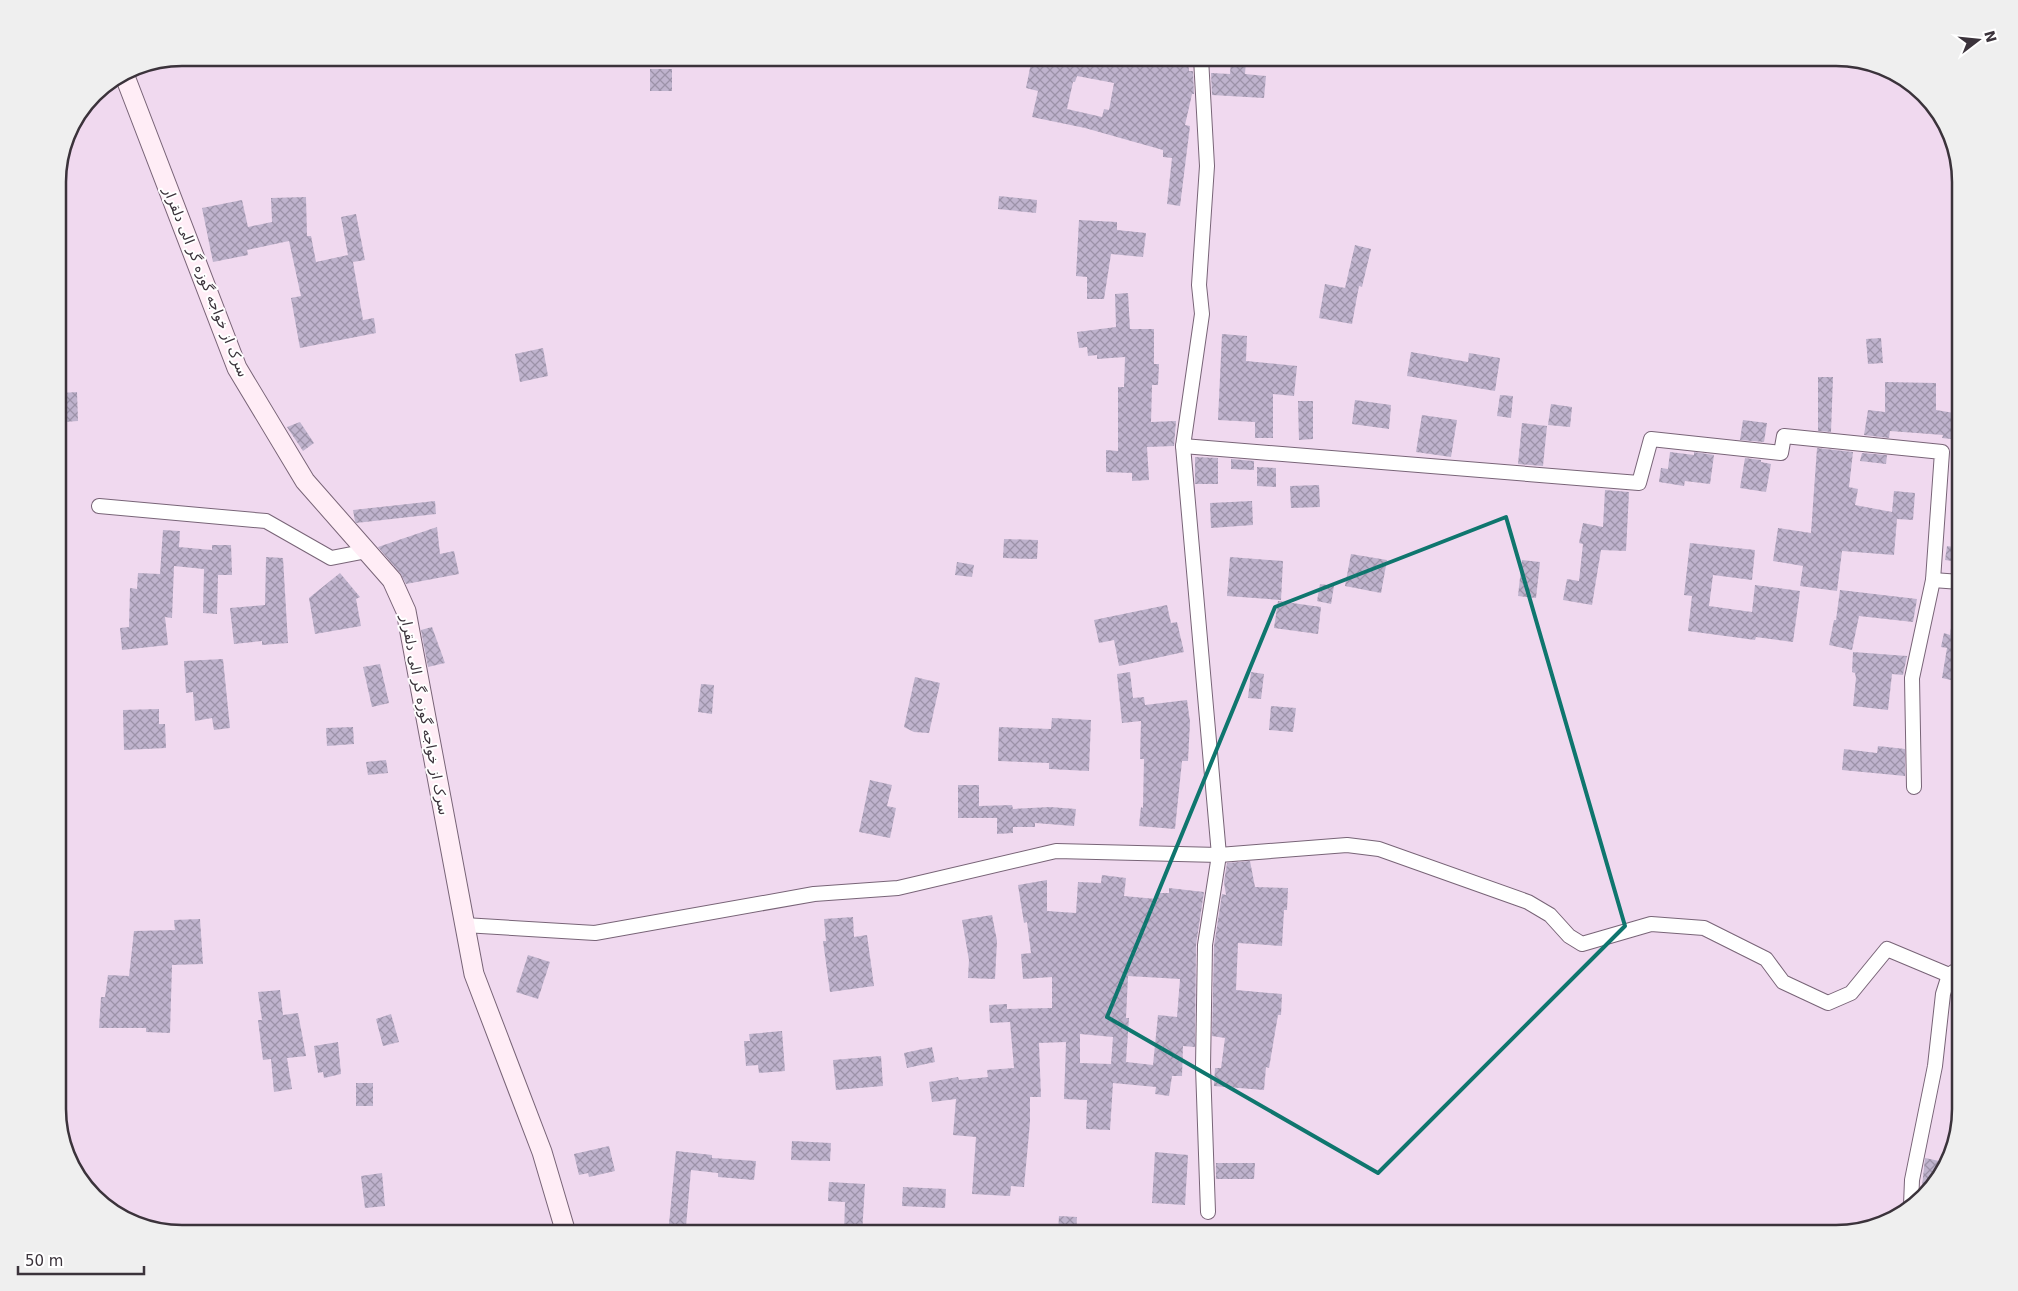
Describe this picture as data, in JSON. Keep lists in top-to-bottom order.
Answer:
{
  "streets": {
    "street": ["سرک از خواجه گوزه گر الی دلقرار"]
  },
  "scale_bar": "50 m",
  "north": "right"
}
